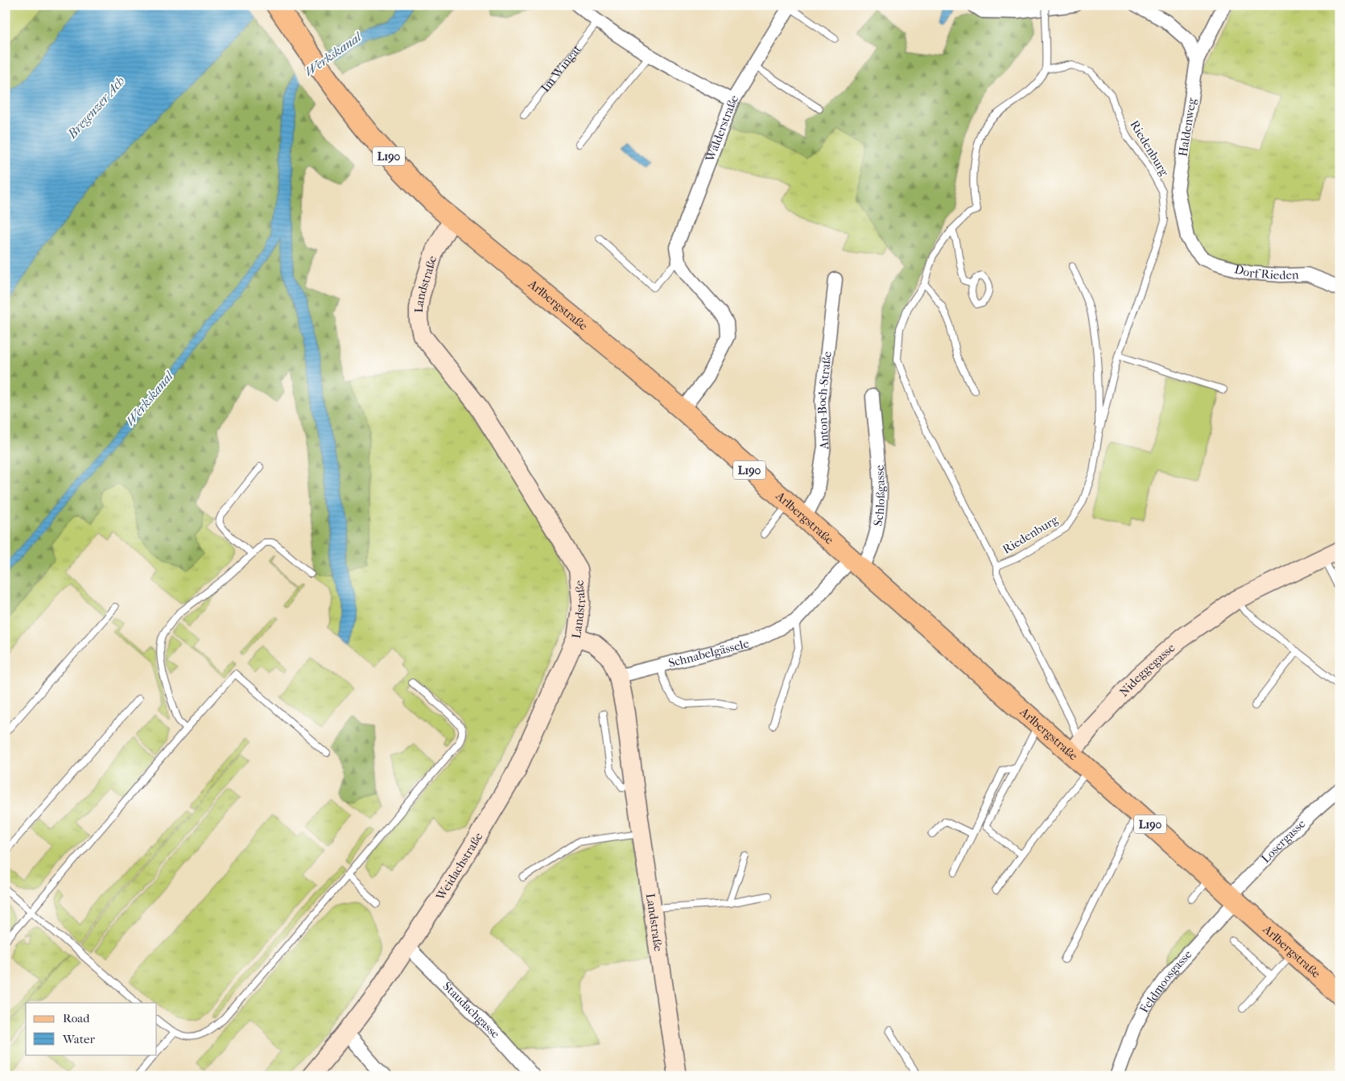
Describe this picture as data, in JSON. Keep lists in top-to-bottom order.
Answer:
{
  "streets": {
    "main road": ["L190", "Arlbergstraße"],
    "street": [
      "Haldenweg",
      "Wälderstraße",
      "Dorf Rieden",
      "Landstraße",
      "Anton-Boch-Straße",
      "Schloßgasse",
      "Schnabelgässele",
      "Nideggegasse",
      "Losergasse",
      "Weidachstraße",
      "Feldmoosgasse",
      "Staudachgasse"
    ],
    "lane": ["Im Wingat", "Riedenburg"]
  },
  "crossings": [
    ["Haldenweg", "Dorf Rieden"],
    ["Landstraße", "Arlbergstraße"],
    ["Landstraße", "Schnabelgässele"],
    ["Landstraße", "Weidachstraße"],
    ["Arlbergstraße", "Anton-Boch-Straße"],
    ["Arlbergstraße", "Schloßgasse"],
    ["Arlbergstraße", "Schnabelgässele"],
    ["Arlbergstraße", "Nideggegasse"],
    ["Arlbergstraße", "Losergasse"],
    ["Arlbergstraße", "Feldmoosgasse"],
    ["Schloßgasse", "Schnabelgässele"],
    ["Losergasse", "Feldmoosgasse"],
    ["Weidachstraße", "Staudachgasse"]
  ],
  "water": ["Werkskanal", "Bregenzer Ach"],
  "legend": ["Road", "Water"]
}
